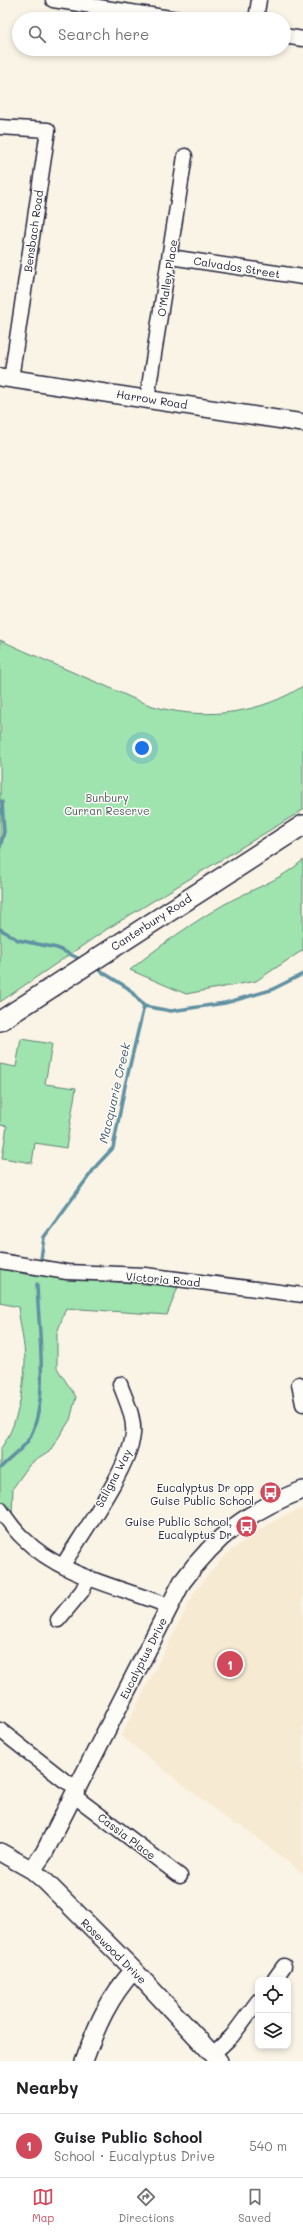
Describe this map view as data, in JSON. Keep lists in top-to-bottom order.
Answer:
{
  "streets": {
    "main road": ["Canterbury Road"],
    "street": [
      "Bensbach Road",
      "Calvados Street",
      "O'Malley Place",
      "Harrow Road",
      "Victoria Road",
      "Saligna Way",
      "Eucalyptus Drive",
      "Cassia Place",
      "Rosewood Drive"
    ]
  },
  "crossings": [
    ["Bensbach Road", "Harrow Road"],
    ["Calvados Street", "O'Malley Place"],
    ["O'Malley Place", "Harrow Road"],
    ["Eucalyptus Drive", "Cassia Place"],
    ["Eucalyptus Drive", "Rosewood Drive"]
  ],
  "water": ["Macquarie Creek"],
  "parks": ["Bunbury Curran Reserve"],
  "places": {
    "bus stop": ["Eucalyptus Dr opp Guise Public School", "Guise Public School, Eucalyptus Dr"]
  },
  "page": {
    "search": "Search here",
    "pins": "1",
    "heading": "Nearby",
    "list": [
      {
        "mark": "1",
        "name": "Guise Public School",
        "note": "School · Eucalyptus Drive",
        "value": "540 m"
      }
    ],
    "nav": ["Map", "Directions", "Saved"]
  }
}
